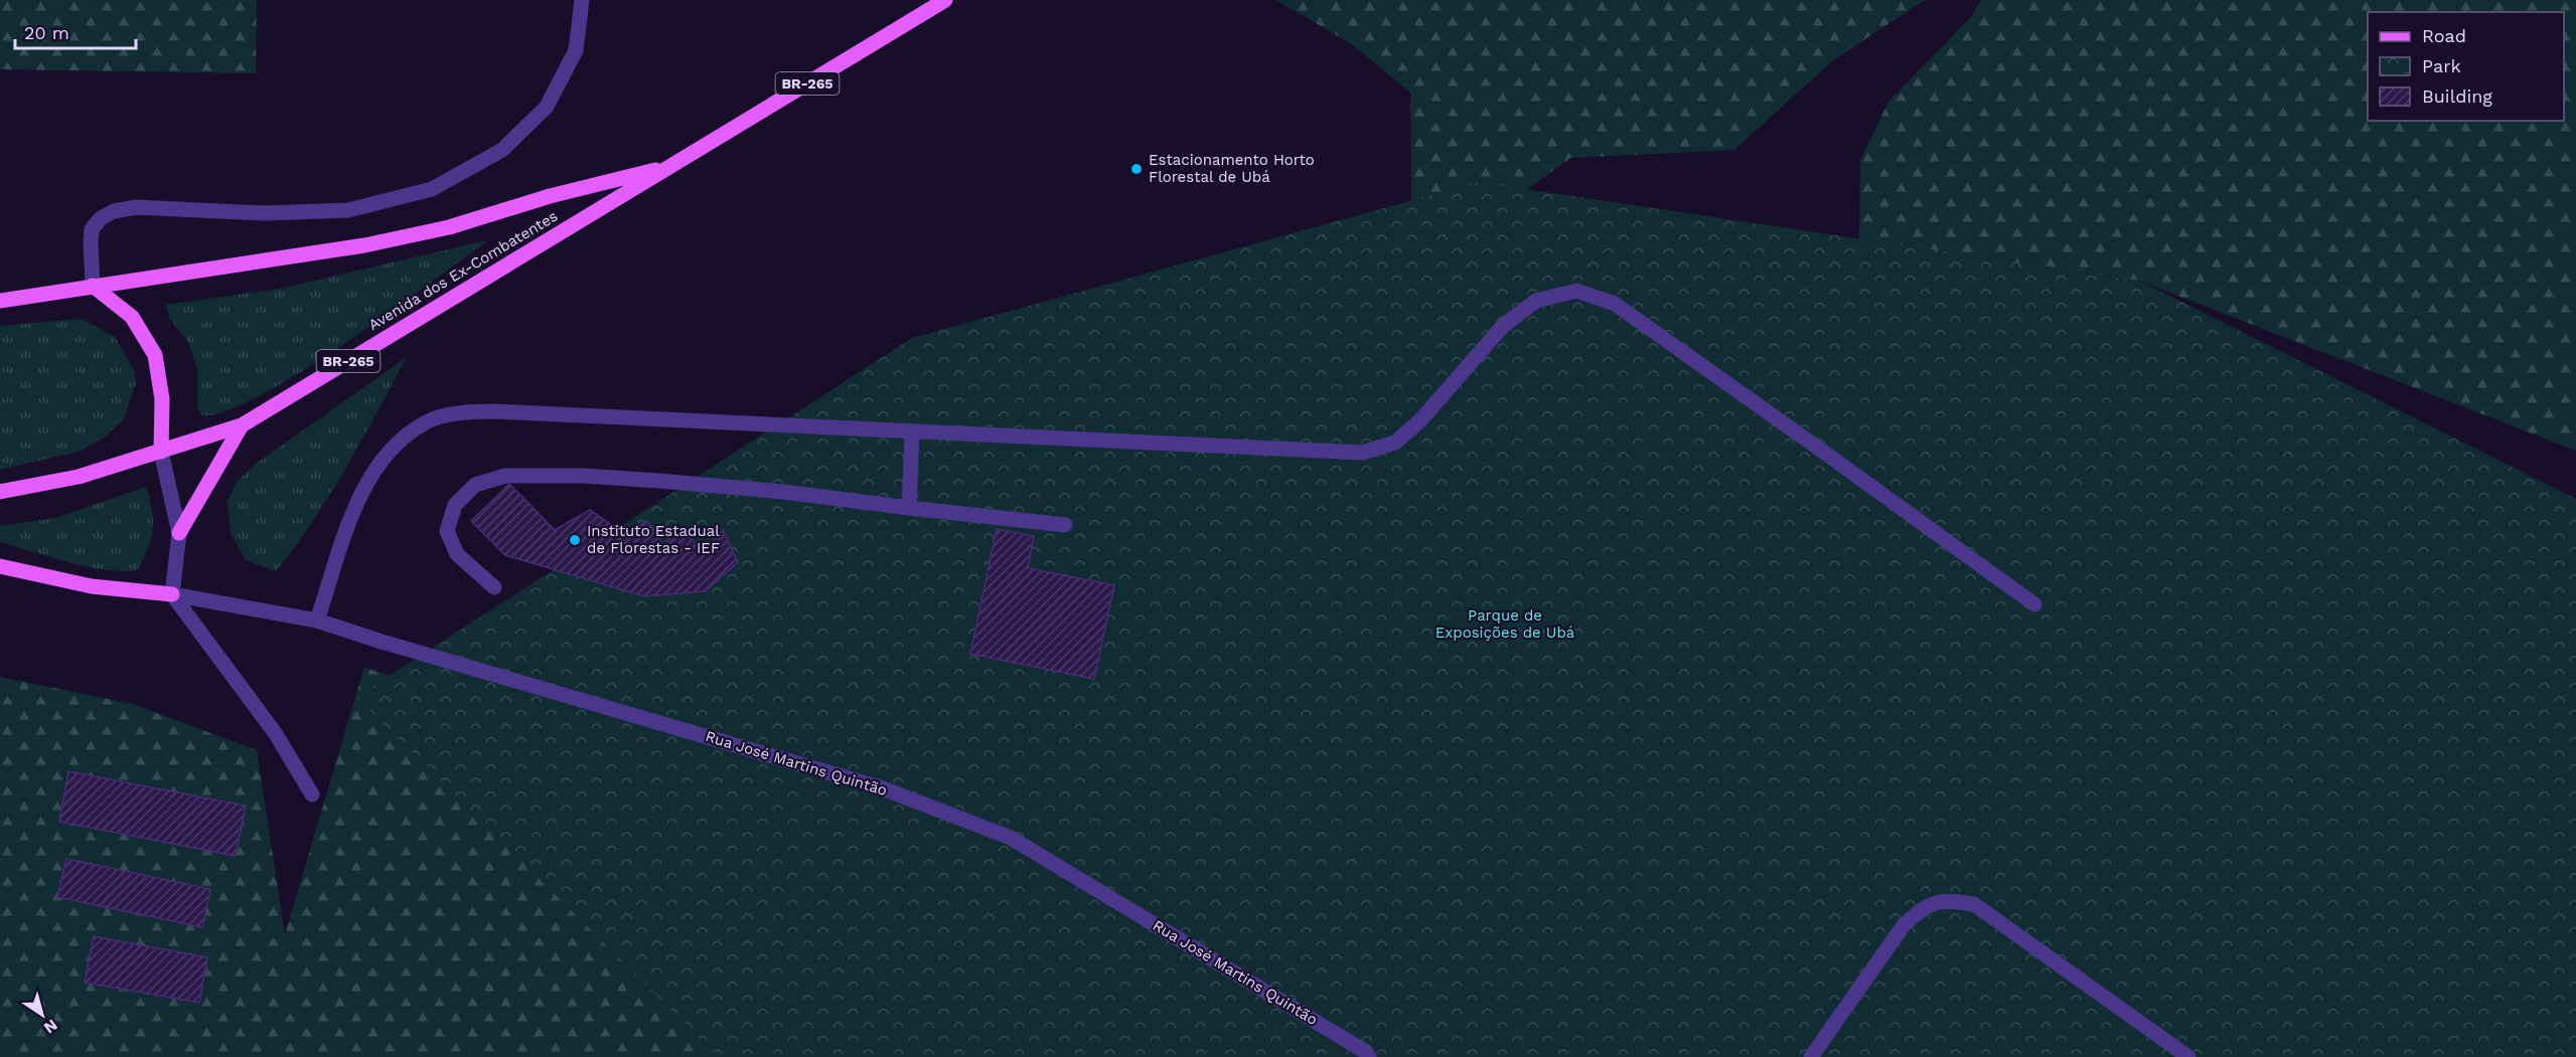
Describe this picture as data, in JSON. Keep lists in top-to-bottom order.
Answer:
{
  "streets": {
    "main road": ["BR-265", "Avenida dos Ex-Combatentes"],
    "lane": ["Rua José Martins Quintão"]
  },
  "parks": ["Parque de Exposições de Ubá"],
  "places": ["Estacionamento Horto Florestal de Ubá", "Instituto Estadual de Florestas - IEF"],
  "legend": ["Road", "Park", "Building"],
  "scale_bar": "20 m",
  "north": "bottom right"
}
